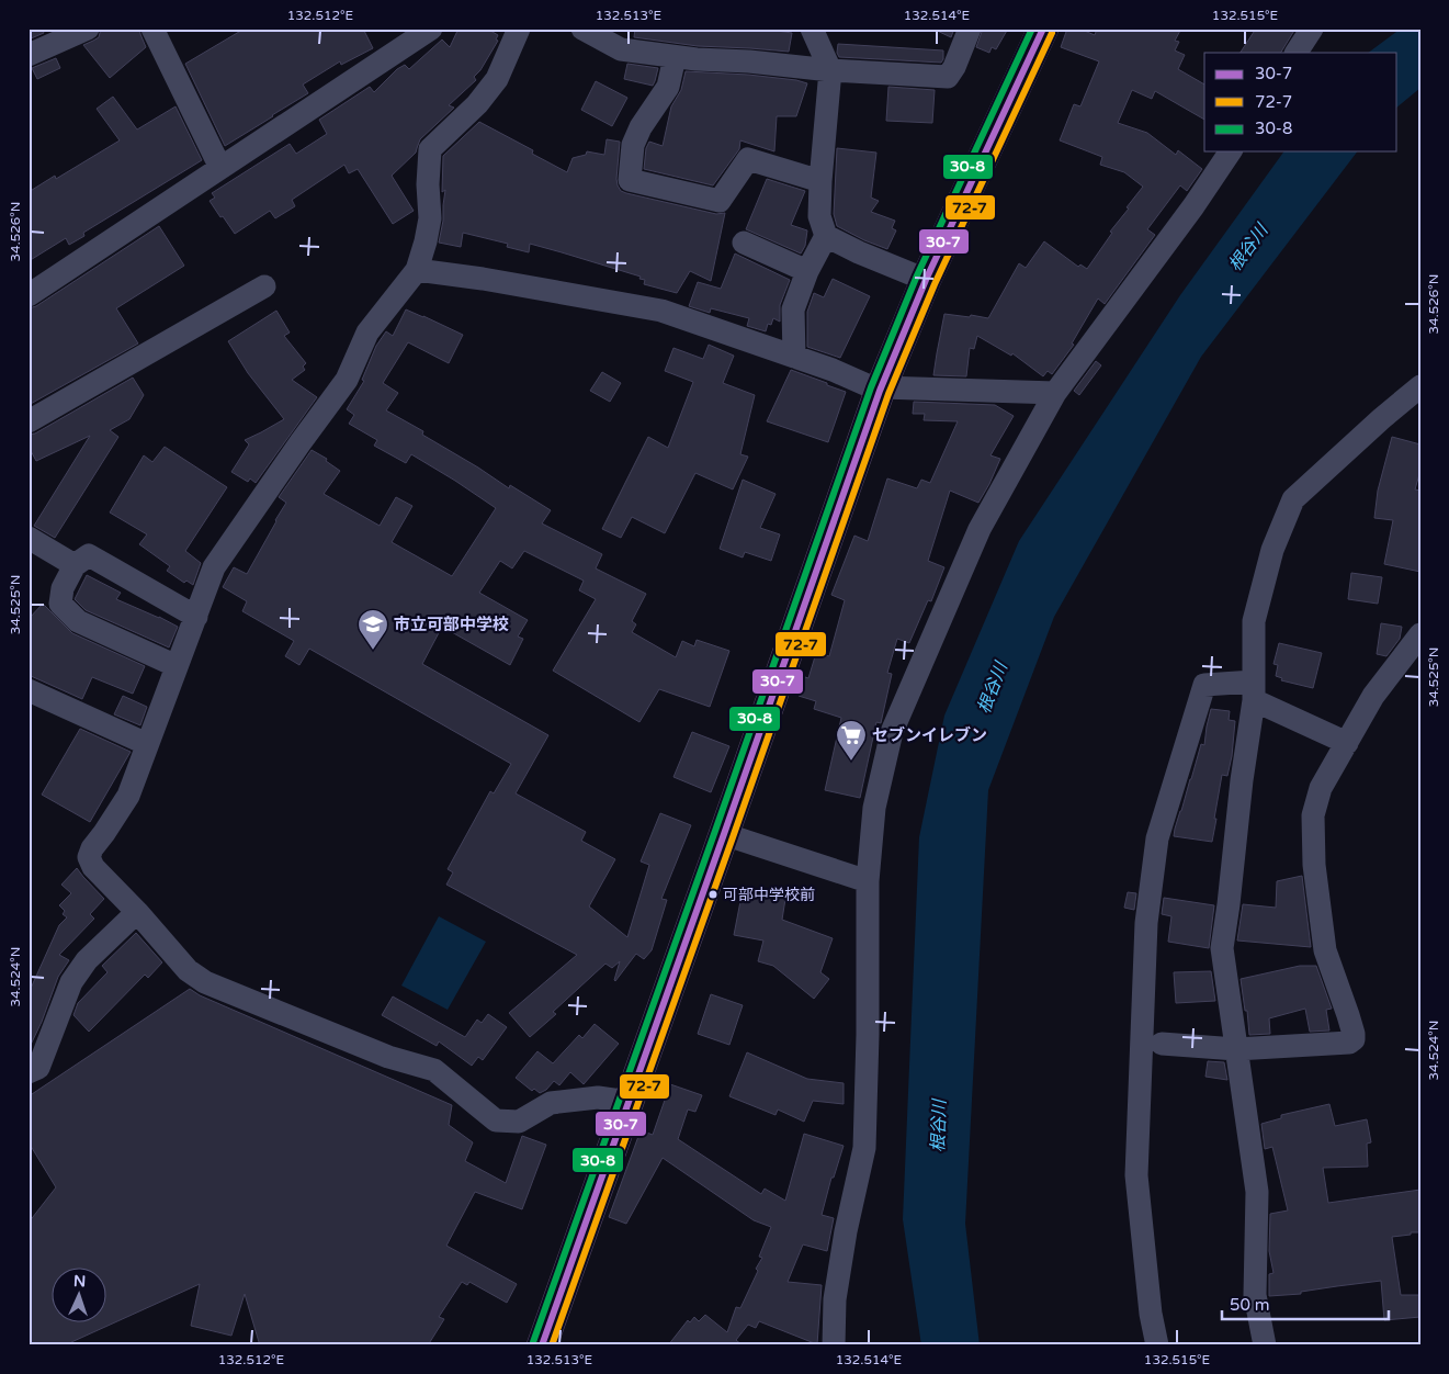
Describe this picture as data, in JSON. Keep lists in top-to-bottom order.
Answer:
{
  "water": ["根谷川"],
  "places": {
    "school or university": ["市立可部中学校"],
    "supermarket": ["セブンイレブン"],
    "other": ["可部中学校前"]
  },
  "lines": ["transit line 30-7", "transit line 30-8", "transit line 72-7"],
  "legend": ["30-7", "72-7", "30-8"],
  "scale_bar": "50 m",
  "north": "top",
  "coordinates": [
    "132.512°E",
    "132.513°E",
    "132.514°E",
    "132.515°E",
    "34.526°N",
    "34.525°N",
    "34.524°N"
  ]
}
